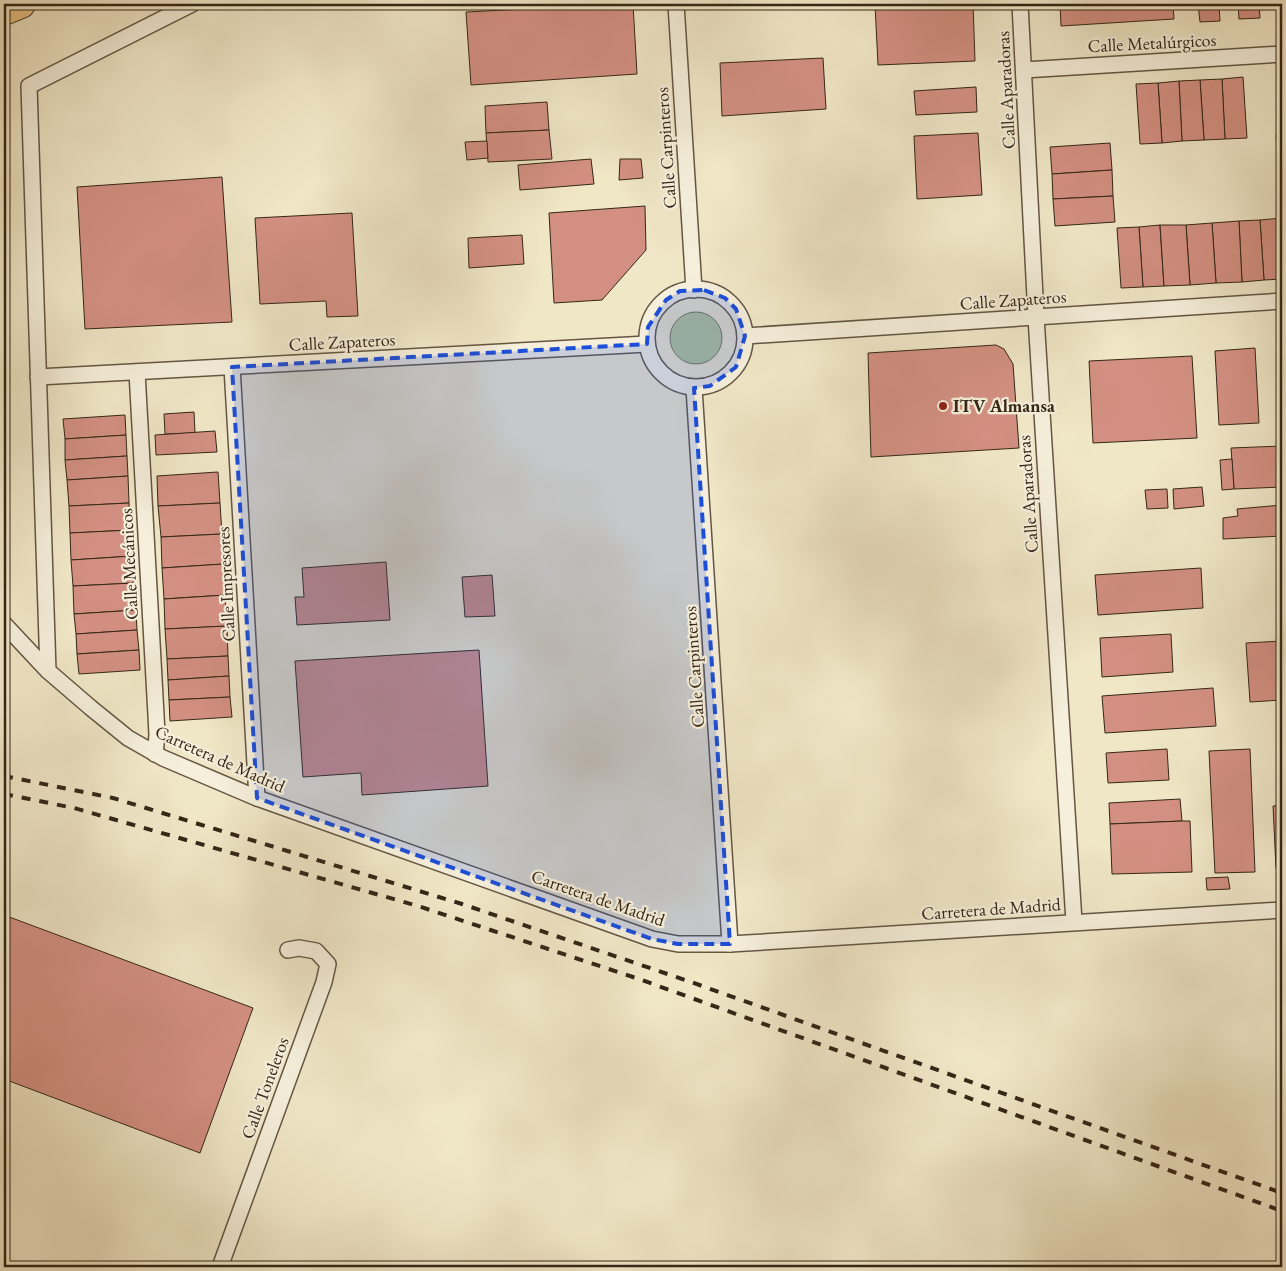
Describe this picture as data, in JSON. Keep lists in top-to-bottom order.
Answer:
{
  "streets": {
    "street": [
      "Calle Metalúrgicos",
      "Calle Aparadoras",
      "Calle Carpinteros",
      "Calle Zapateros",
      "Calle Mecánicos",
      "Calle Impresores",
      "Carretera de Madrid",
      "Calle Toneleros"
    ]
  },
  "crossings": [
    ["Calle Metalúrgicos", "Calle Aparadoras"],
    ["Calle Aparadoras", "Calle Zapateros"],
    ["Calle Aparadoras", "Carretera de Madrid"],
    ["Calle Carpinteros", "Calle Zapateros"],
    ["Calle Carpinteros", "Carretera de Madrid"],
    ["Calle Zapateros", "Calle Mecánicos"],
    ["Calle Zapateros", "Calle Impresores"],
    ["Calle Mecánicos", "Carretera de Madrid"],
    ["Calle Impresores", "Carretera de Madrid"]
  ],
  "places": ["ITV Almansa"]
}
